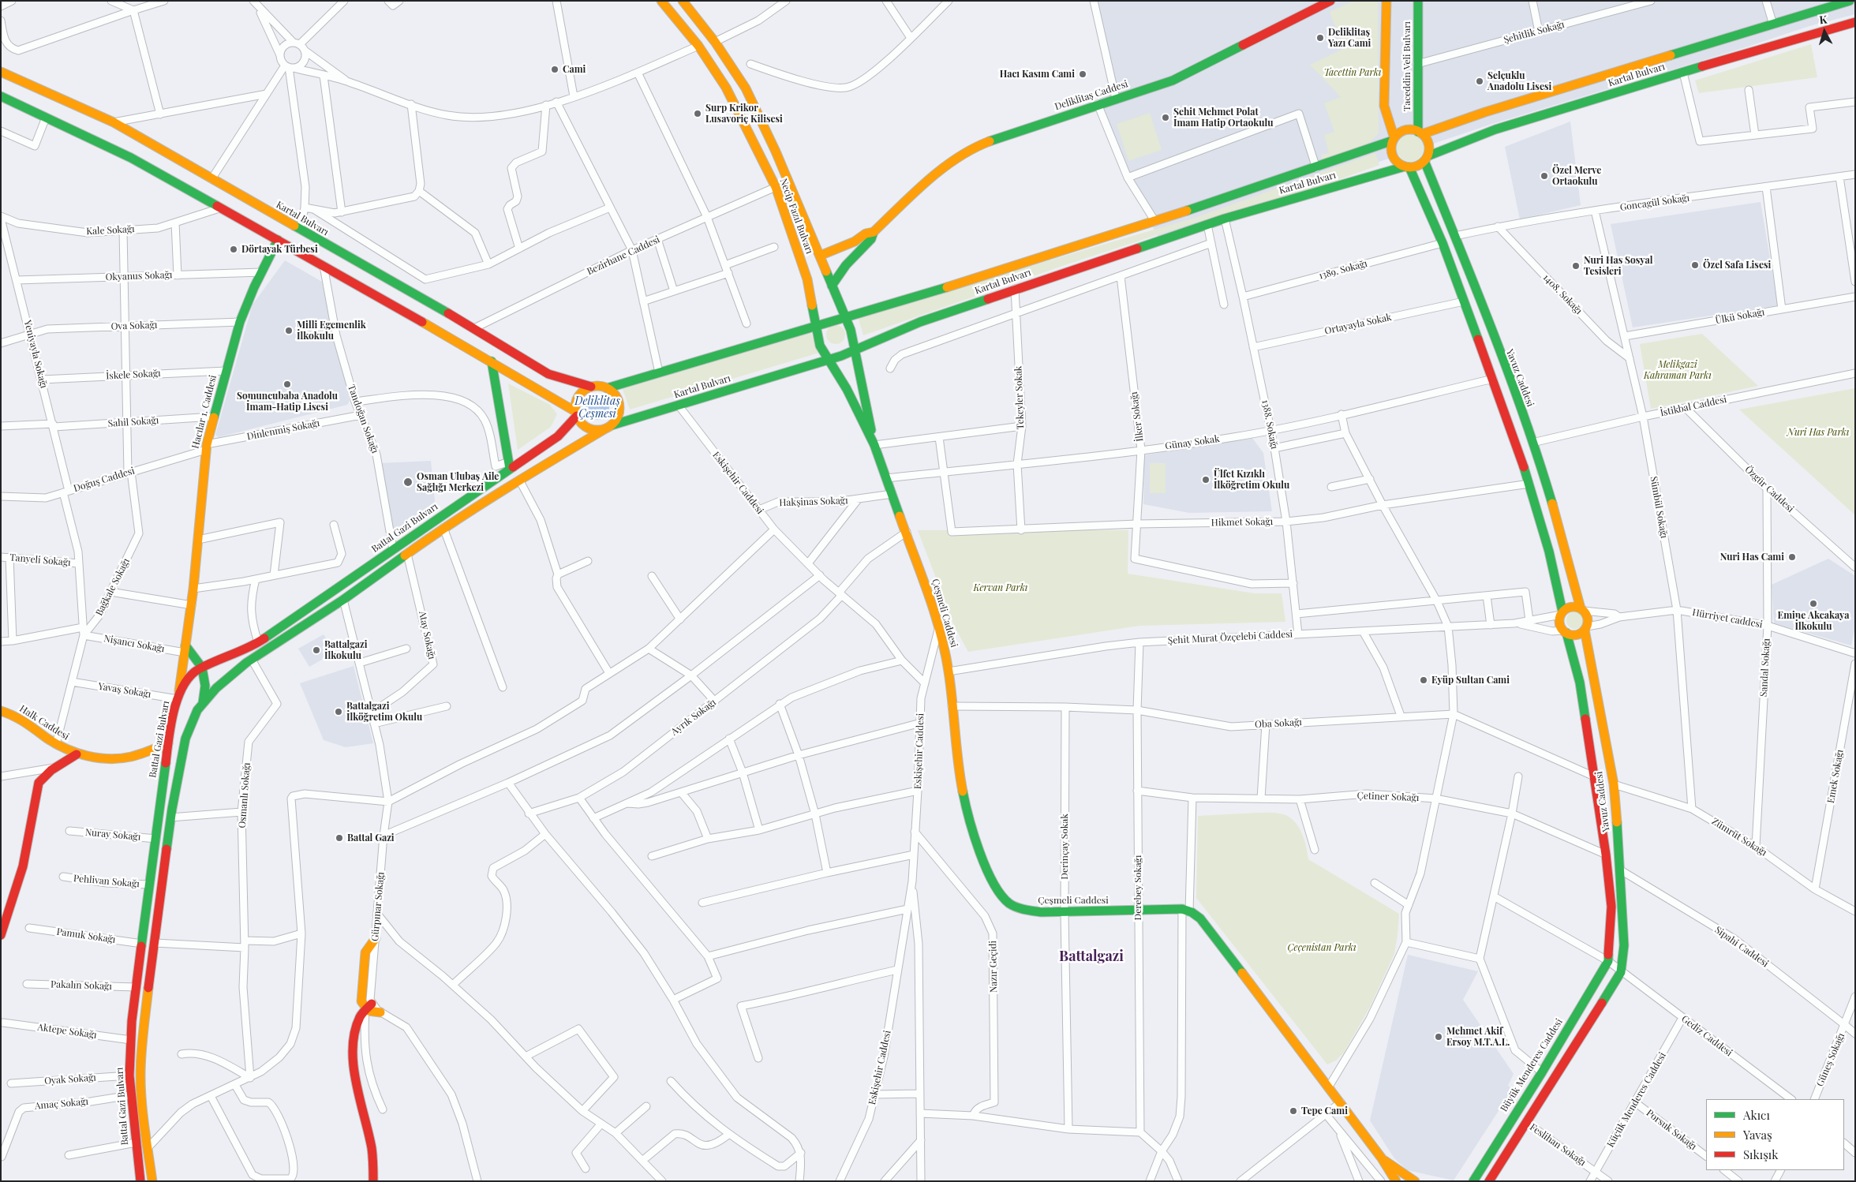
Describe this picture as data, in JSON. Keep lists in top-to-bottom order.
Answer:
{
  "streets": {
    "street": [
      "Şehitlik Sokağı",
      "Taceddin Veli Bulvarı",
      "Kartal Bulvarı",
      "Deliklitaş Caddesi",
      "Goncagül Sokağı",
      "Necip Fazıl Bulvarı",
      "Kale Sokağı",
      "Bezirhane Caddesi",
      "1389. Sokağı",
      "Okyanus Sokağı",
      "1408. Sokağı",
      "Ülkü Sokağı",
      "Ortayayla Sokak",
      "Ova Sokağı",
      "Yeniyayla Sokağı",
      "İskele Sokağı",
      "Yavuz Caddesi",
      "Tekeyler Sokak",
      "İstikbal Caddesi",
      "Hacılar 1. Caddesi",
      "İlker Sokağı",
      "Tandoğan Sokağı",
      "Sahil Sokağı",
      "1388. Sokağı",
      "Dinlenmiş Sokağı",
      "Günay Sokak",
      "Doğuş Caddesi",
      "Eskişehir Caddesi",
      "Özgür Caddesi",
      "Hakşinas Sokağı",
      "Sümbül Sokağı",
      "Hikmet Sokağı",
      "Battal Gazi Bulvarı",
      "Tanyeli Sokağı",
      "Bağkale Sokağı",
      "Çeşmeli Caddesi",
      "Hürriyet caddesi",
      "Atay Sokağı",
      "Şehit Murat Özçelebi Caddesi",
      "Nişancı Sokağı",
      "Sandal Sokağı",
      "Yavaş Sokağı",
      "Ayrık Sokağı",
      "Halk Caddesi",
      "Oba Sokağı",
      "Emek Sokağı",
      "Osmanlı Sokağı",
      "Çetiner Sokağı",
      "Nuray Sokağı",
      "Zümrüt Sokağı",
      "Derinçay Sokak",
      "Pehlivan Sokağı",
      "Derebey Sokağı",
      "Gürpınar Sokağı",
      "Pamuk Sokağı",
      "Sipahi Caddesi",
      "Nazır Geçidi",
      "Pakalın Sokağı",
      "Aktepe Sokağı",
      "Gediz Caddesi",
      "Güneş Sokağı",
      "Büyük Menderes Caddesi",
      "Oyak Sokağı",
      "Küçük Menderes Caddesi",
      "Amaç Sokağı",
      "Porsuk Sokağı",
      "Feslihan Sokağı"
    ]
  },
  "crossings": [
    ["Şehitlik Sokağı", "Taceddin Veli Bulvarı"],
    ["Taceddin Veli Bulvarı", "Kartal Bulvarı"],
    ["Taceddin Veli Bulvarı", "Yavuz Caddesi"],
    ["Kartal Bulvarı", "Necip Fazıl Bulvarı"],
    ["Kartal Bulvarı", "Bezirhane Caddesi"],
    ["Kartal Bulvarı", "Yavuz Caddesi"],
    ["Kartal Bulvarı", "Tekeyler Sokak"],
    ["Kartal Bulvarı", "1388. Sokağı"],
    ["Kartal Bulvarı", "Eskişehir Caddesi"],
    ["Kartal Bulvarı", "Battal Gazi Bulvarı"],
    ["Kartal Bulvarı", "Çeşmeli Caddesi"],
    ["Deliklitaş Caddesi", "Necip Fazıl Bulvarı"],
    ["Goncagül Sokağı", "1408. Sokağı"],
    ["Goncagül Sokağı", "Yavuz Caddesi"],
    ["Goncagül Sokağı", "Sümbül Sokağı"],
    ["Necip Fazıl Bulvarı", "Bezirhane Caddesi"],
    ["Necip Fazıl Bulvarı", "Çeşmeli Caddesi"],
    ["Kale Sokağı", "Yeniyayla Sokağı"],
    ["Kale Sokağı", "Bağkale Sokağı"],
    ["1389. Sokağı", "1388. Sokağı"],
    ["Okyanus Sokağı", "Yeniyayla Sokağı"],
    ["Okyanus Sokağı", "Hacılar 1. Caddesi"],
    ["Okyanus Sokağı", "Bağkale Sokağı"],
    ["1408. Sokağı", "Sümbül Sokağı"],
    ["Ülkü Sokağı", "Sümbül Sokağı"],
    ["Ortayayla Sokak", "1388. Sokağı"],
    ["Ova Sokağı", "Yeniyayla Sokağı"],
    ["Ova Sokağı", "Hacılar 1. Caddesi"],
    ["Ova Sokağı", "Bağkale Sokağı"],
    ["Yeniyayla Sokağı", "İskele Sokağı"],
    ["Yeniyayla Sokağı", "Sahil Sokağı"],
    ["Yeniyayla Sokağı", "Doğuş Caddesi"],
    ["Yeniyayla Sokağı", "Tanyeli Sokağı"],
    ["Yeniyayla Sokağı", "Bağkale Sokağı"],
    ["Yeniyayla Sokağı", "Nişancı Sokağı"],
    ["İskele Sokağı", "Hacılar 1. Caddesi"],
    ["İskele Sokağı", "Bağkale Sokağı"],
    ["Yavuz Caddesi", "İstikbal Caddesi"],
    ["Yavuz Caddesi", "Hürriyet caddesi"],
    ["Yavuz Caddesi", "Şehit Murat Özçelebi Caddesi"],
    ["Yavuz Caddesi", "Oba Sokağı"],
    ["Yavuz Caddesi", "Çetiner Sokağı"],
    ["Yavuz Caddesi", "Zümrüt Sokağı"],
    ["Yavuz Caddesi", "Sipahi Caddesi"],
    ["Yavuz Caddesi", "Gediz Caddesi"],
    ["Yavuz Caddesi", "Büyük Menderes Caddesi"],
    ["Tekeyler Sokak", "Günay Sokak"],
    ["Tekeyler Sokak", "Hikmet Sokağı"],
    ["İstikbal Caddesi", "Özgür Caddesi"],
    ["İstikbal Caddesi", "Sümbül Sokağı"],
    ["Hacılar 1. Caddesi", "Sahil Sokağı"],
    ["Hacılar 1. Caddesi", "Dinlenmiş Sokağı"],
    ["Hacılar 1. Caddesi", "Doğuş Caddesi"],
    ["Hacılar 1. Caddesi", "Battal Gazi Bulvarı"],
    ["Hacılar 1. Caddesi", "Nişancı Sokağı"],
    ["Hacılar 1. Caddesi", "Yavaş Sokağı"],
    ["İlker Sokağı", "1388. Sokağı"],
    ["İlker Sokağı", "Günay Sokak"],
    ["İlker Sokağı", "Hikmet Sokağı"],
    ["Tandoğan Sokağı", "Dinlenmiş Sokağı"],
    ["Tandoğan Sokağı", "Battal Gazi Bulvarı"],
    ["Sahil Sokağı", "Bağkale Sokağı"],
    ["1388. Sokağı", "Günay Sokak"],
    ["1388. Sokağı", "Hikmet Sokağı"],
    ["1388. Sokağı", "Şehit Murat Özçelebi Caddesi"],
    ["Dinlenmiş Sokağı", "Doğuş Caddesi"],
    ["Günay Sokak", "Hikmet Sokağı"],
    ["Günay Sokak", "Çeşmeli Caddesi"],
    ["Doğuş Caddesi", "Bağkale Sokağı"],
    ["Eskişehir Caddesi", "Hakşinas Sokağı"],
    ["Eskişehir Caddesi", "Ayrık Sokağı"],
    ["Eskişehir Caddesi", "Nazır Geçidi"],
    ["Özgür Caddesi", "Sandal Sokağı"],
    ["Hakşinas Sokağı", "Çeşmeli Caddesi"],
    ["Sümbül Sokağı", "Hürriyet caddesi"],
    ["Sümbül Sokağı", "Zümrüt Sokağı"],
    ["Battal Gazi Bulvarı", "Atay Sokağı"],
    ["Battal Gazi Bulvarı", "Yavaş Sokağı"],
    ["Battal Gazi Bulvarı", "Halk Caddesi"],
    ["Battal Gazi Bulvarı", "Osmanlı Sokağı"],
    ["Battal Gazi Bulvarı", "Nuray Sokağı"],
    ["Battal Gazi Bulvarı", "Pehlivan Sokağı"],
    ["Battal Gazi Bulvarı", "Gürpınar Sokağı"],
    ["Battal Gazi Bulvarı", "Pamuk Sokağı"],
    ["Battal Gazi Bulvarı", "Pakalın Sokağı"],
    ["Battal Gazi Bulvarı", "Aktepe Sokağı"],
    ["Battal Gazi Bulvarı", "Oyak Sokağı"],
    ["Battal Gazi Bulvarı", "Amaç Sokağı"],
    ["Bağkale Sokağı", "Nişancı Sokağı"],
    ["Bağkale Sokağı", "Yavaş Sokağı"],
    ["Bağkale Sokağı", "Halk Caddesi"],
    ["Çeşmeli Caddesi", "Şehit Murat Özçelebi Caddesi"],
    ["Çeşmeli Caddesi", "Ayrık Sokağı"],
    ["Çeşmeli Caddesi", "Oba Sokağı"],
    ["Çeşmeli Caddesi", "Derinçay Sokak"],
    ["Çeşmeli Caddesi", "Derebey Sokağı"],
    ["Hürriyet caddesi", "Şehit Murat Özçelebi Caddesi"],
    ["Hürriyet caddesi", "Sandal Sokağı"],
    ["Atay Sokağı", "Gürpınar Sokağı"],
    ["Şehit Murat Özçelebi Caddesi", "Derebey Sokağı"],
    ["Sandal Sokağı", "Zümrüt Sokağı"],
    ["Oba Sokağı", "Derinçay Sokak"],
    ["Oba Sokağı", "Derebey Sokağı"],
    ["Emek Sokağı", "Zümrüt Sokağı"],
    ["Çetiner Sokağı", "Derebey Sokağı"],
    ["Sipahi Caddesi", "Güneş Sokağı"],
    ["Gediz Caddesi", "Büyük Menderes Caddesi"],
    ["Gediz Caddesi", "Küçük Menderes Caddesi"],
    ["Küçük Menderes Caddesi", "Porsuk Sokağı"],
    ["Küçük Menderes Caddesi", "Feslihan Sokağı"]
  ],
  "districts": ["Battalgazi"],
  "water": ["Deliklitaş Çeşmesi"],
  "parks": [
    "Tacettin Parkı",
    "Melikgazi Kahraman Parkı",
    "Nuri Has Parkı",
    "Kervan Parkı",
    "Çeçenistan Parkı"
  ],
  "places": [
    "Deliklitaş Yazı Cami",
    "Cami",
    "Hacı Kasım Cami",
    "Selçuklu Anadolu Lisesi",
    "Surp Krikor Lusavoriç Kilisesi",
    "Şehit Mehmet Polat İmam Hatip Ortaokulu",
    "Özel Merve Ortaokulu",
    "Dörtayak Türbesi",
    "Özel Safa Lisesi",
    "Nuri Has Sosyal Tesisleri",
    "Milli Egemenlik İlkokulu",
    "Somuncubaba Anadolu İmam-Hatip Lisesi",
    "Ülfet Kızıklı İlköğretim Okulu",
    "Osman Ulubaş Aile Sağlığı Merkezi",
    "Nuri Has Cami",
    "Emine Akcakaya İlkokulu",
    "Battalgazi İlkokulu",
    "Eyüp Sultan Cami",
    "Battalgazi İlköğretim Okulu",
    "Battal Gazi",
    "Mehmet Akif Ersoy M.T.A.L.",
    "Tepe Cami"
  ],
  "legend": ["Akıcı", "Yavaş", "Sıkışık"],
  "north": "top"
}
